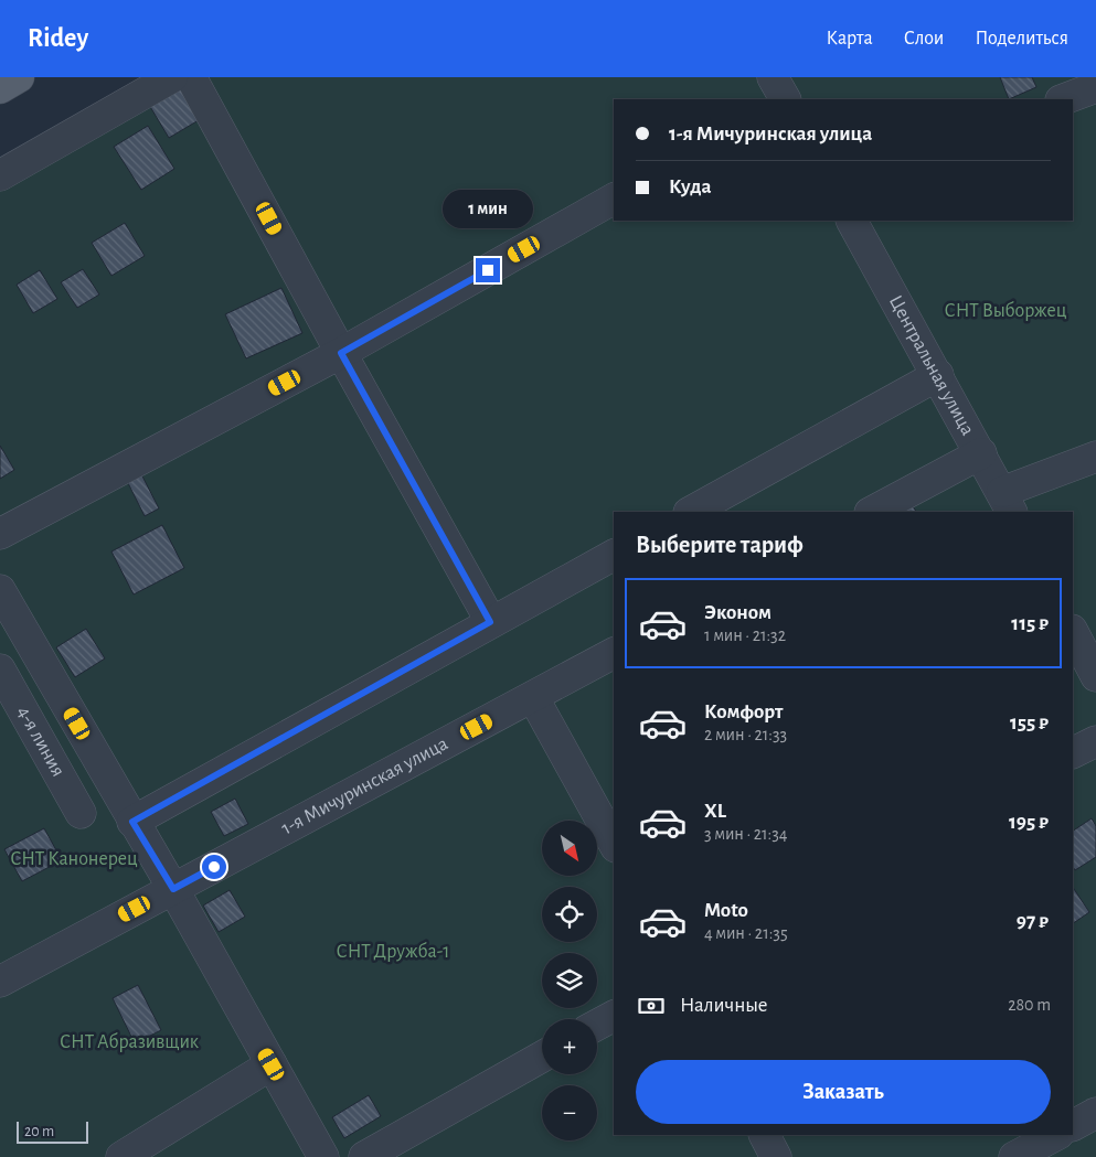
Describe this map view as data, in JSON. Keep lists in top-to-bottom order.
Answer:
{
  "streets": {
    "street": ["Центральная улица", "4-я линия", "1-я Мичуринская улица"]
  },
  "parks": [
    "СНТ Выборжец",
    "СНТ Канонерец",
    "СНТ Дружба-1",
    "СНТ Абразивщик"
  ],
  "scale_bar": "20 m",
  "north": "bottom right",
  "page": {
    "header": "Ridey",
    "nav": ["Карта", "Слои", "Поделиться"],
    "banner": ["1-я Мичуринская улица", "Куда"],
    "bubble": "1 мин",
    "heading": "Выберите тариф",
    "list": [
      {
        "name": "Эконом",
        "note": "1 мин · 21:32",
        "value": "115 ₽"
      },
      {
        "name": "Комфорт",
        "note": "2 мин · 21:33",
        "value": "155 ₽"
      },
      {
        "name": "XL",
        "note": "3 мин · 21:34",
        "value": "195 ₽"
      },
      {
        "name": "Moto",
        "note": "4 мин · 21:35",
        "value": "97 ₽"
      }
    ],
    "map_buttons": ["+", "−"],
    "pay": ["Наличные", "280 m"],
    "buttons": "Заказать",
    "scale": "20 m"
  }
}
